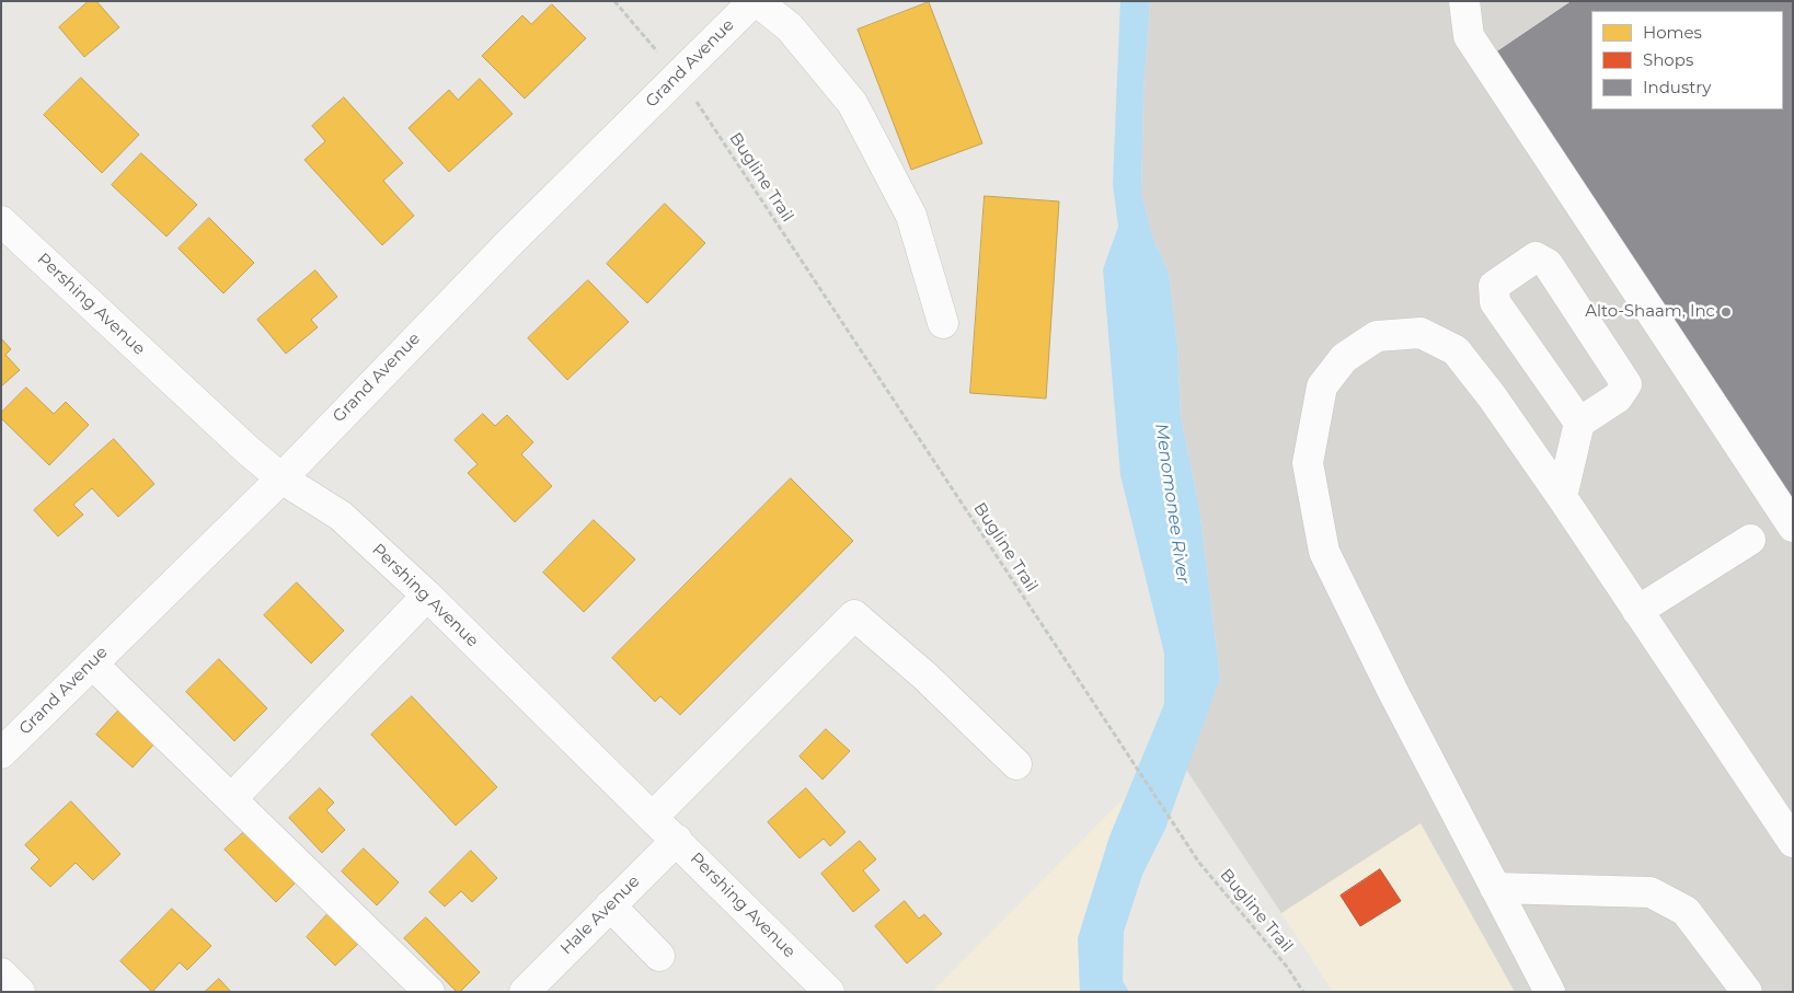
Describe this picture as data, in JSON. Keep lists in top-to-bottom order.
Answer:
{
  "streets": {
    "street": ["Grand Avenue", "Pershing Avenue", "Hale Avenue"],
    "path": ["Bugline Trail"]
  },
  "crossings": [
    ["Grand Avenue", "Pershing Avenue"],
    ["Pershing Avenue", "Hale Avenue"]
  ],
  "water": ["Menomonee River"],
  "places": ["Alto-Shaam, Inc"],
  "legend": ["Homes", "Shops", "Industry"]
}
